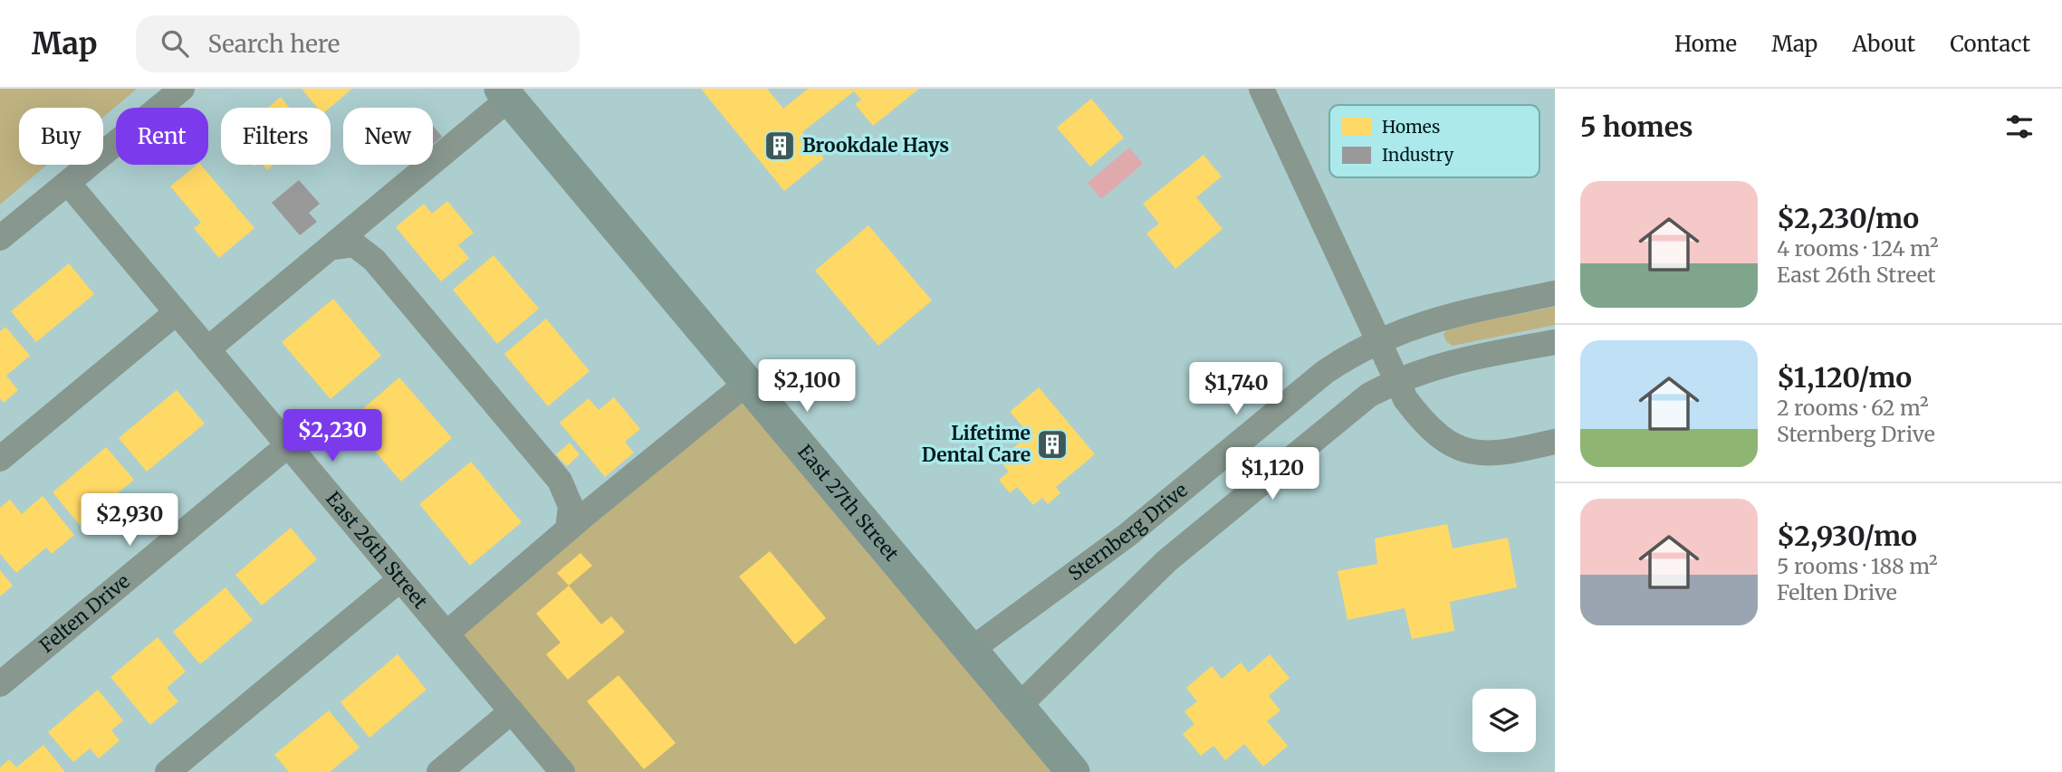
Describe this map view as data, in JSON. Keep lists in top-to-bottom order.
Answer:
{
  "streets": {
    "main road": ["East 27th Street"],
    "street": ["Sternberg Drive", "East 26th Street", "Felten Drive"]
  },
  "crossings": [
    ["East 27th Street", "Sternberg Drive"],
    ["East 26th Street", "Felten Drive"]
  ],
  "places": {
    "building": ["Brookdale Hays", "Lifetime Dental Care"]
  },
  "legend": ["Homes", "Industry"],
  "page": {
    "header": "Map",
    "search": "Search here",
    "nav": [
      "Home",
      "Map",
      "About",
      "Contact"
    ],
    "heading": "5 homes",
    "chip": [
      "Buy",
      "Rent",
      "Filters",
      "New"
    ],
    "list": [
      {
        "name": "$2,230/mo",
        "note": "4 rooms · 124 m² · East 26th Street"
      },
      {
        "name": "$1,120/mo",
        "note": "2 rooms · 62 m² · Sternberg Drive"
      },
      {
        "name": "$2,930/mo",
        "note": "5 rooms · 188 m² · Felten Drive"
      }
    ],
    "price": [
      "$2,100",
      "$1,740",
      "$2,230",
      "$1,120",
      "$2,930"
    ]
  }
}
